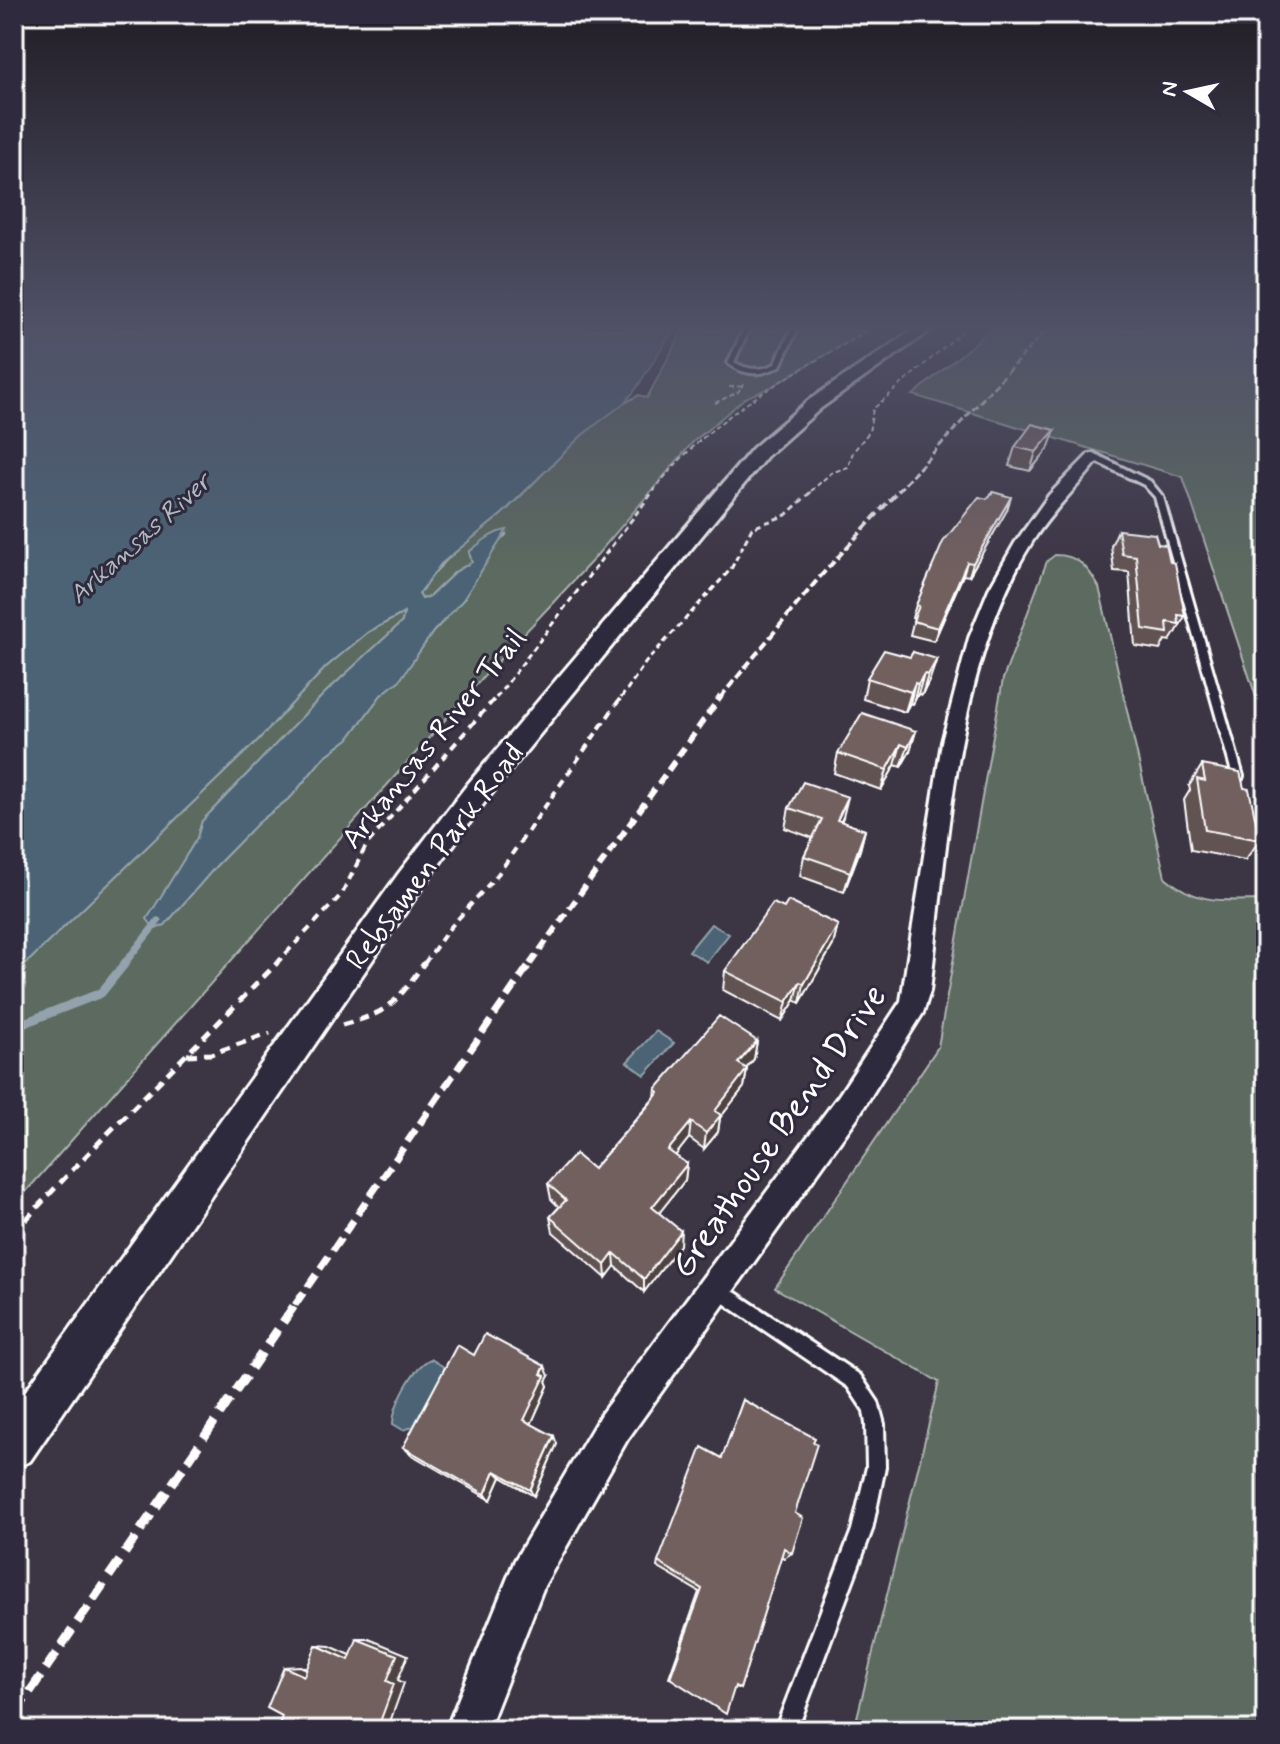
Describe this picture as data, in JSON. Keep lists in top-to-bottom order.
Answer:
{
  "streets": {
    "street": ["Rebsamen Park Road", "Greathouse Bend Drive"],
    "path": ["Arkansas River Trail"]
  },
  "water": ["Arkansas River"],
  "north": "left"
}
